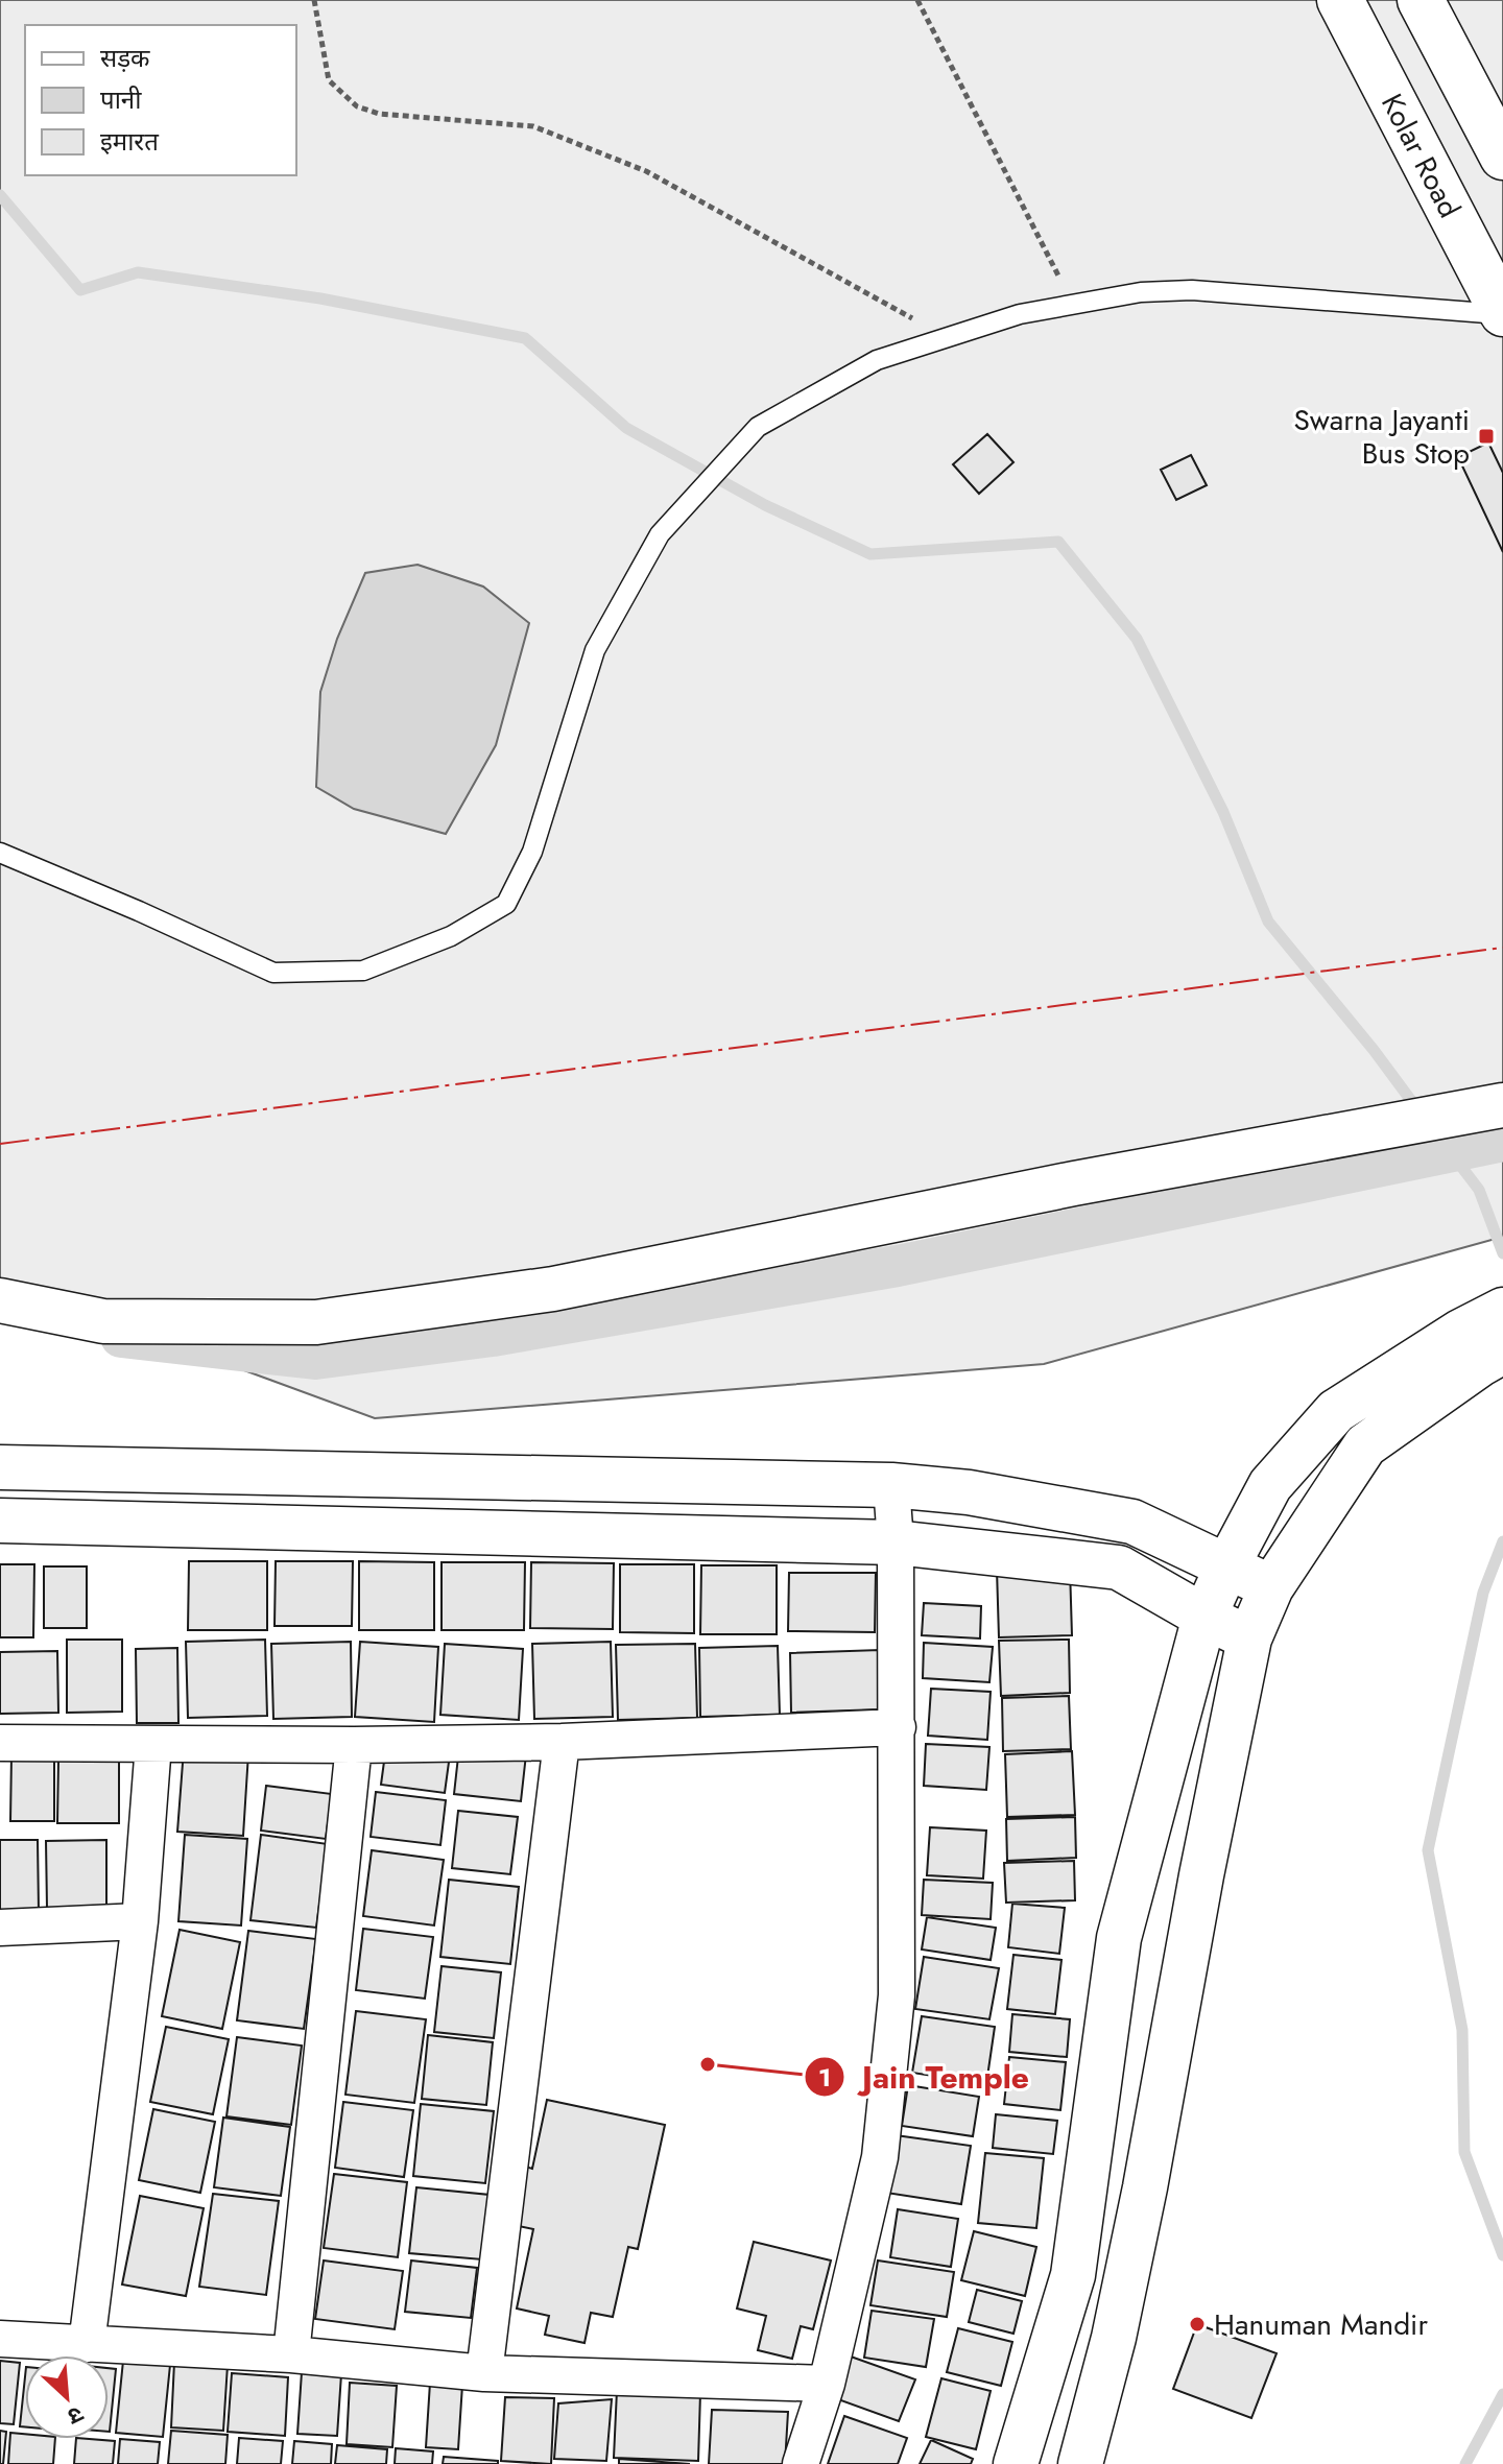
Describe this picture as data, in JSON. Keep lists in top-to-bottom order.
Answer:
{
  "streets": {
    "main road": ["Kolar Road"]
  },
  "places": {
    "transit": ["Swarna Jayanti Bus Stop"],
    "other": ["Jain Temple", "Hanuman Mandir"]
  },
  "legend": ["सड़क", "पानी", "इमारत"],
  "north": "bottom right"
}
